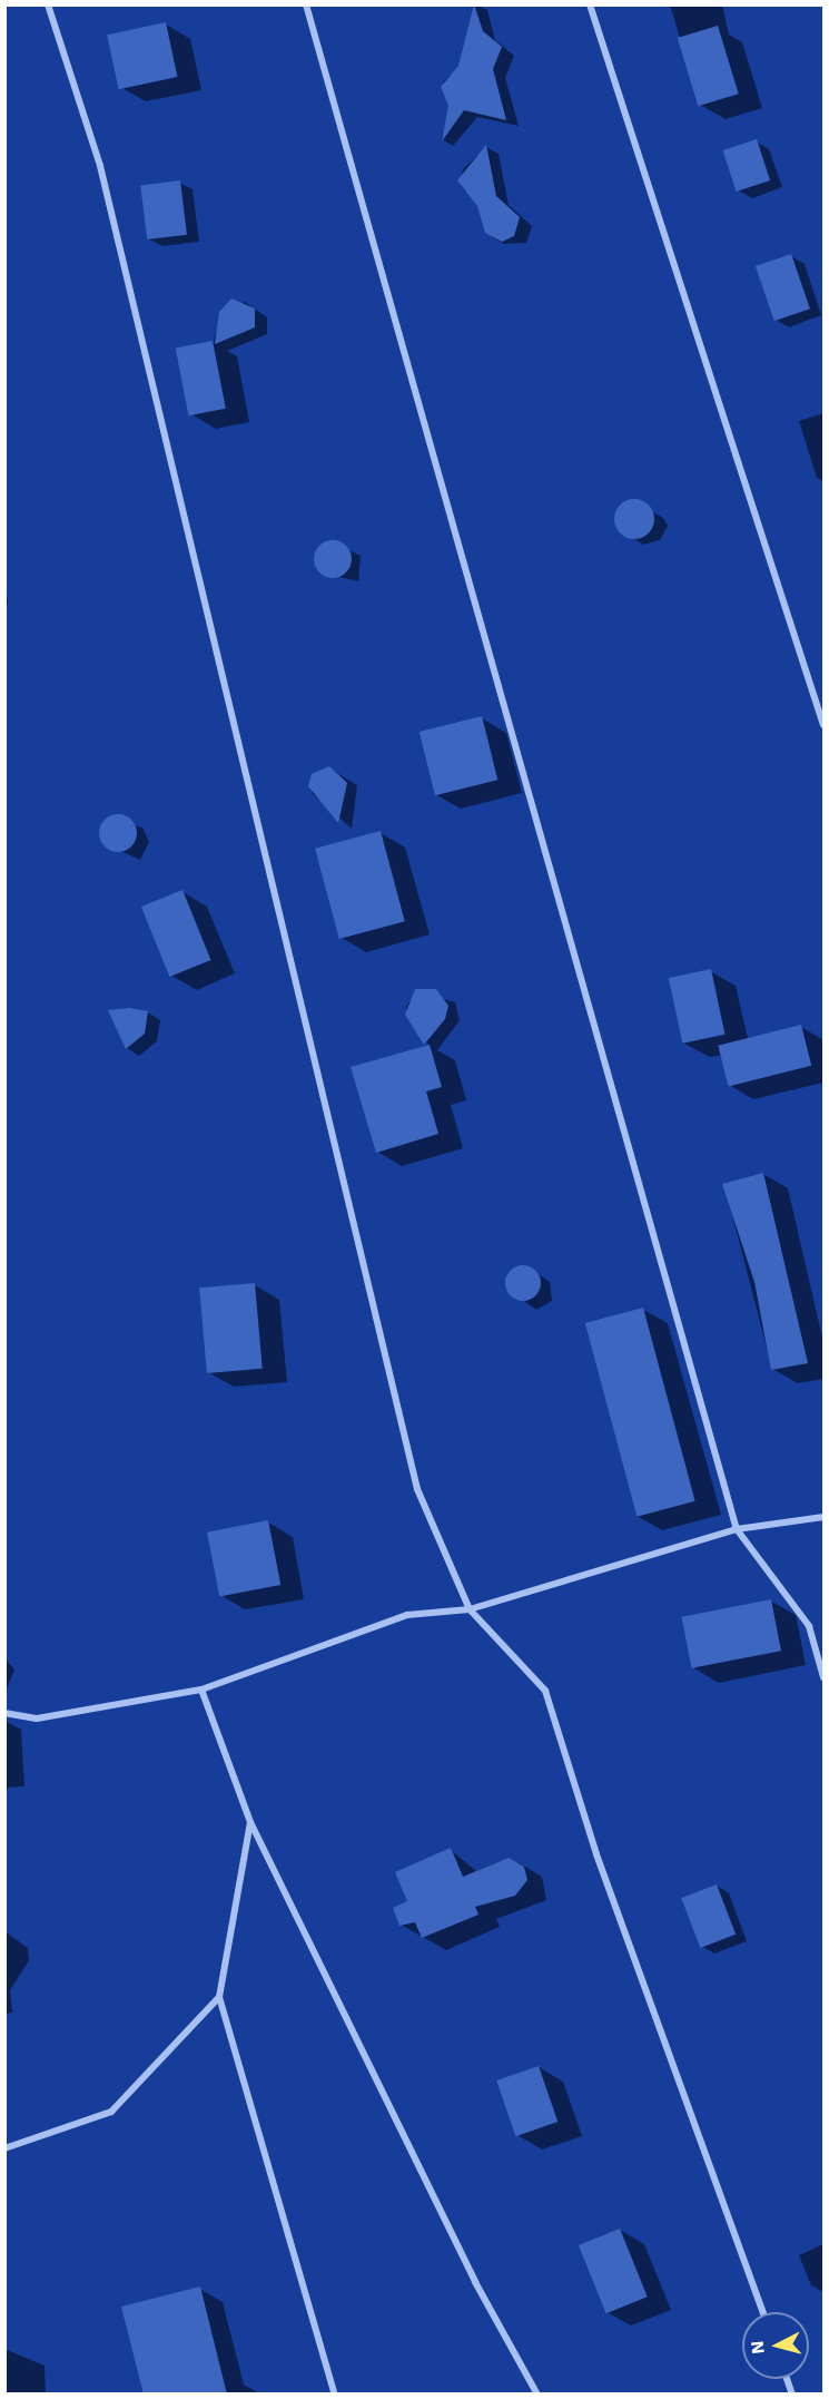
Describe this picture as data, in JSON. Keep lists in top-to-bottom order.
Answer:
{
  "north": "left"
}
